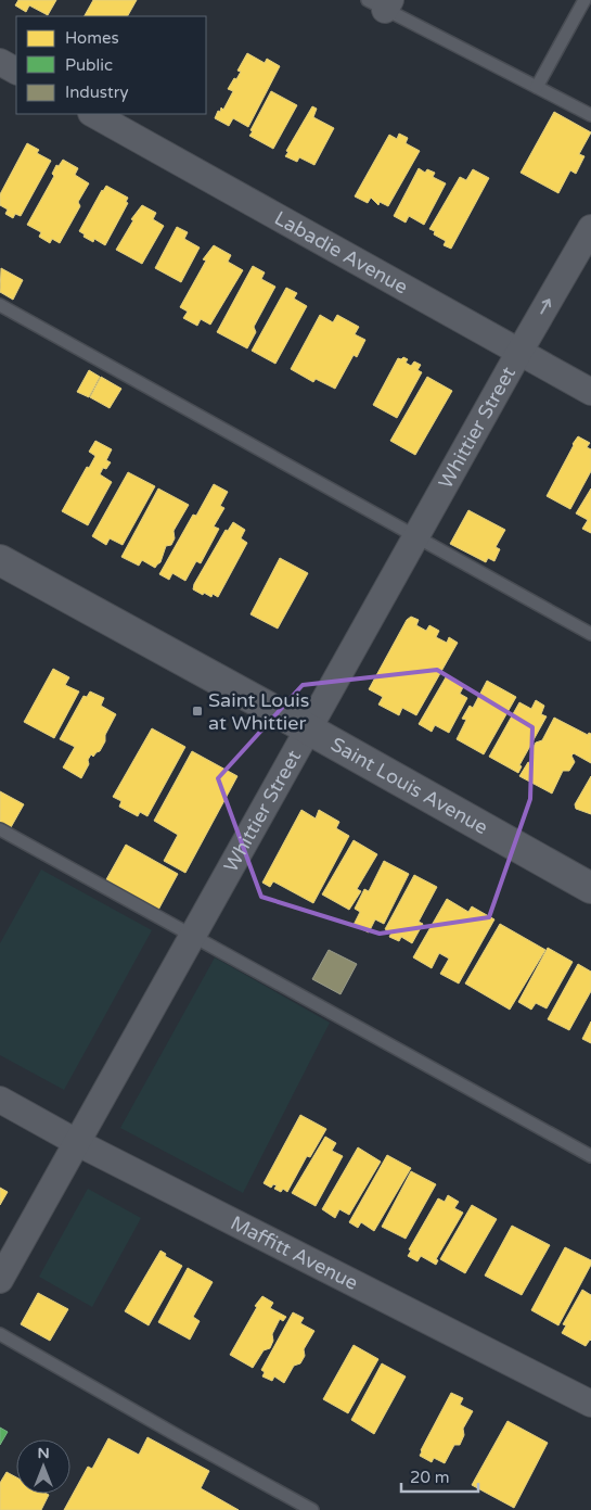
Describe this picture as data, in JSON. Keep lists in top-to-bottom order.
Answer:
{
  "streets": {
    "street": [
      "Labadie Avenue",
      "Whittier Street",
      "Saint Louis Avenue",
      "Maffitt Avenue"
    ]
  },
  "crossings": [
    ["Labadie Avenue", "Whittier Street"],
    ["Whittier Street", "Saint Louis Avenue"],
    ["Whittier Street", "Maffitt Avenue"]
  ],
  "places": {
    "transit": ["Saint Louis at Whittier"]
  },
  "legend": ["Homes", "Public", "Industry"],
  "scale_bar": "20 m",
  "north": "top"
}
